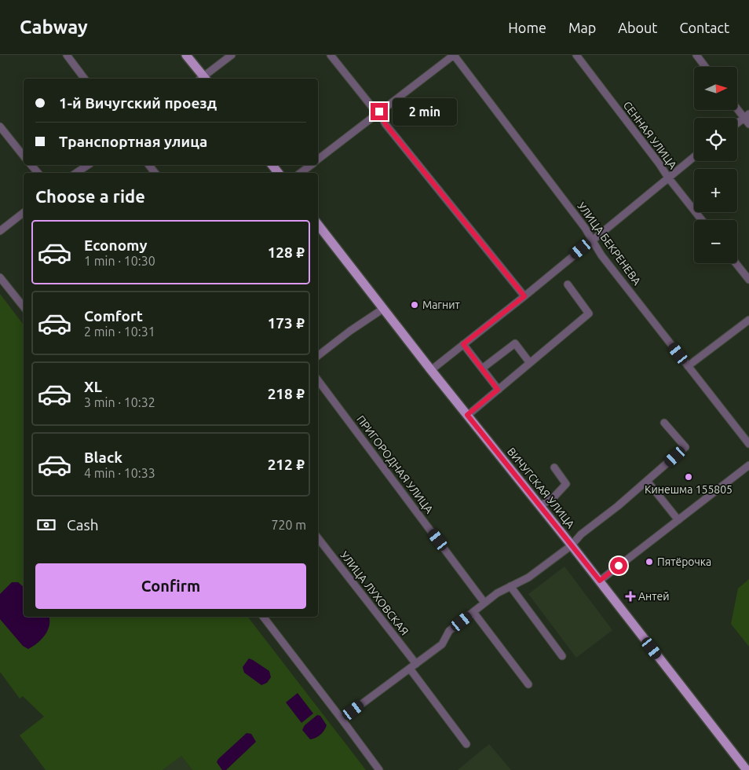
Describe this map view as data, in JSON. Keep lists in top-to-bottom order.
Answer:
{
  "streets": {
    "main road": ["ВИЧУГСКАЯ УЛИЦА"],
    "street": [
      "СЕННАЯ УЛИЦА",
      "УЛИЦА БЕКРЕНЕВА",
      "ПРИГОРОДНАЯ УЛИЦА",
      "УЛИЦА ЛУХОВСКАЯ"
    ]
  },
  "places": {
    "other": ["Магнит", "Кинешма 155805", "Пятёрочка"],
    "health": ["Антей"]
  },
  "north": "right",
  "page": {
    "header": "Cabway",
    "nav": [
      "Home",
      "Map",
      "About",
      "Contact"
    ],
    "map_buttons": ["+", "−"],
    "banner": ["1-й Вичугский проезд", "Транспортная улица"],
    "bubble": "2 min",
    "heading": "Choose a ride",
    "list": [
      {
        "name": "Economy",
        "note": "1 min · 10:30",
        "value": "128 ₽"
      },
      {
        "name": "Comfort",
        "note": "2 min · 10:31",
        "value": "173 ₽"
      },
      {
        "name": "XL",
        "note": "3 min · 10:32",
        "value": "218 ₽"
      },
      {
        "name": "Black",
        "note": "4 min · 10:33",
        "value": "212 ₽"
      }
    ],
    "pay": ["Cash", "720 m"],
    "buttons": "Confirm"
  }
}
